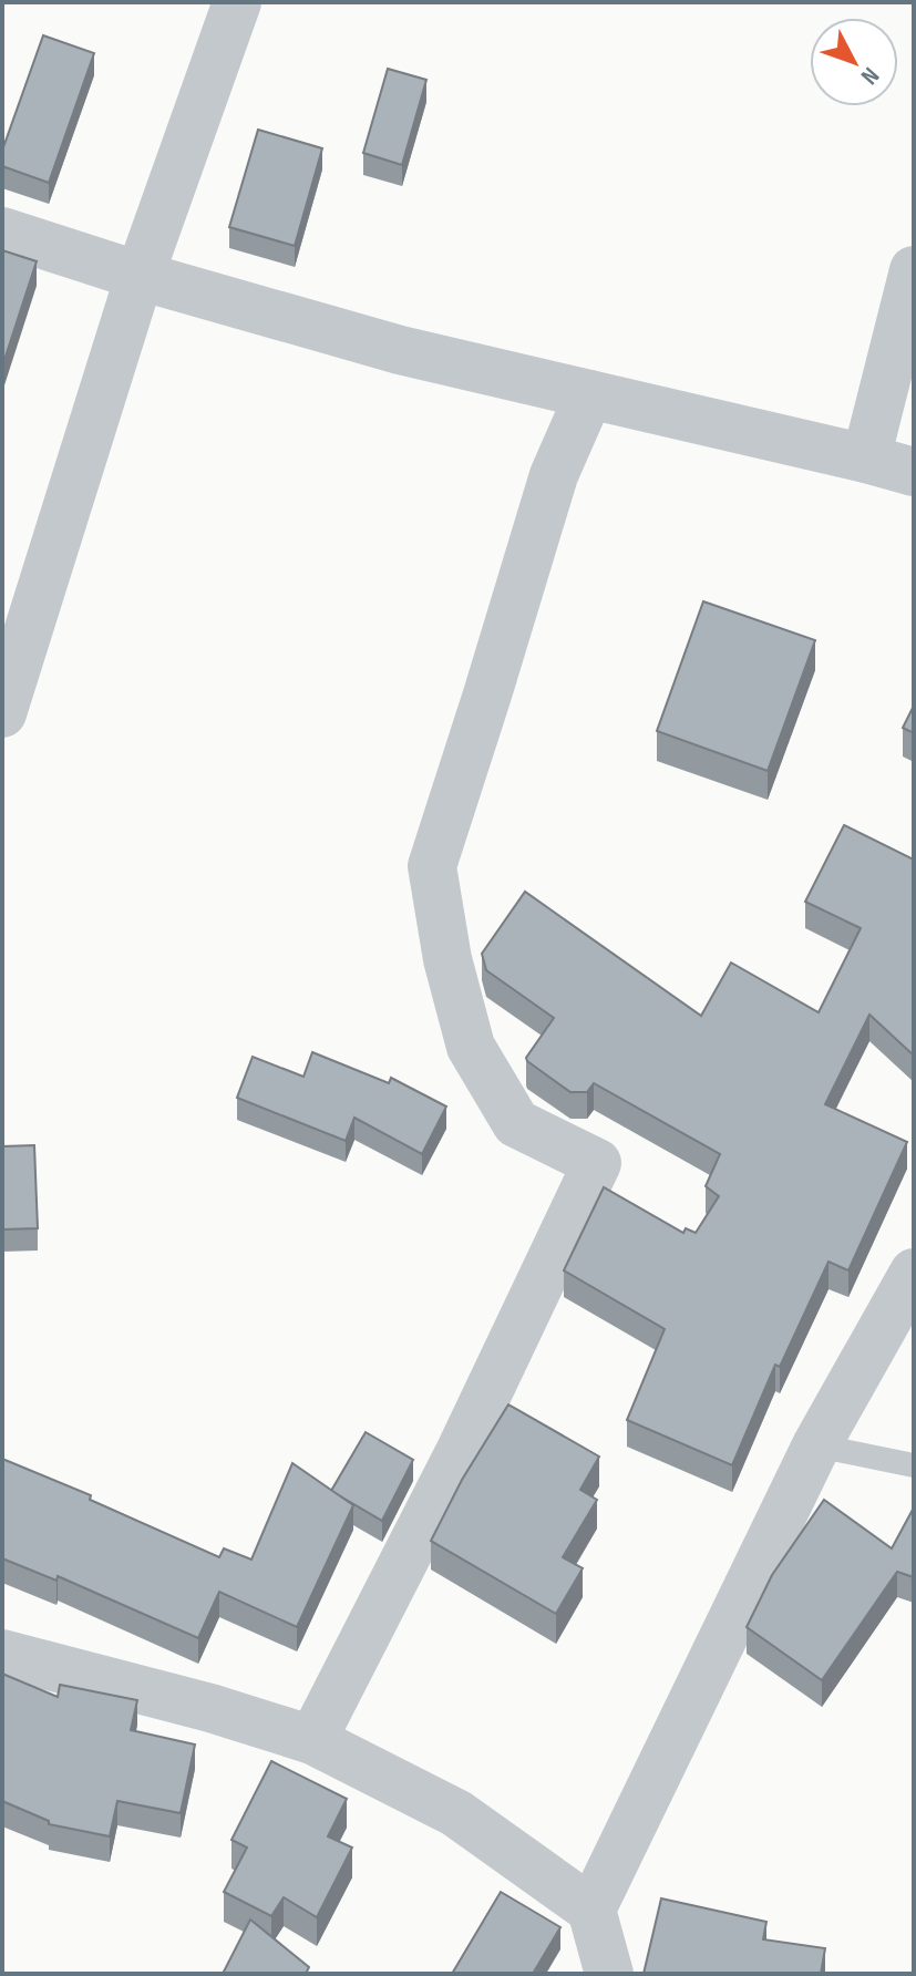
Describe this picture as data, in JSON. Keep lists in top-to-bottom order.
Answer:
{
  "north": "bottom right"
}
